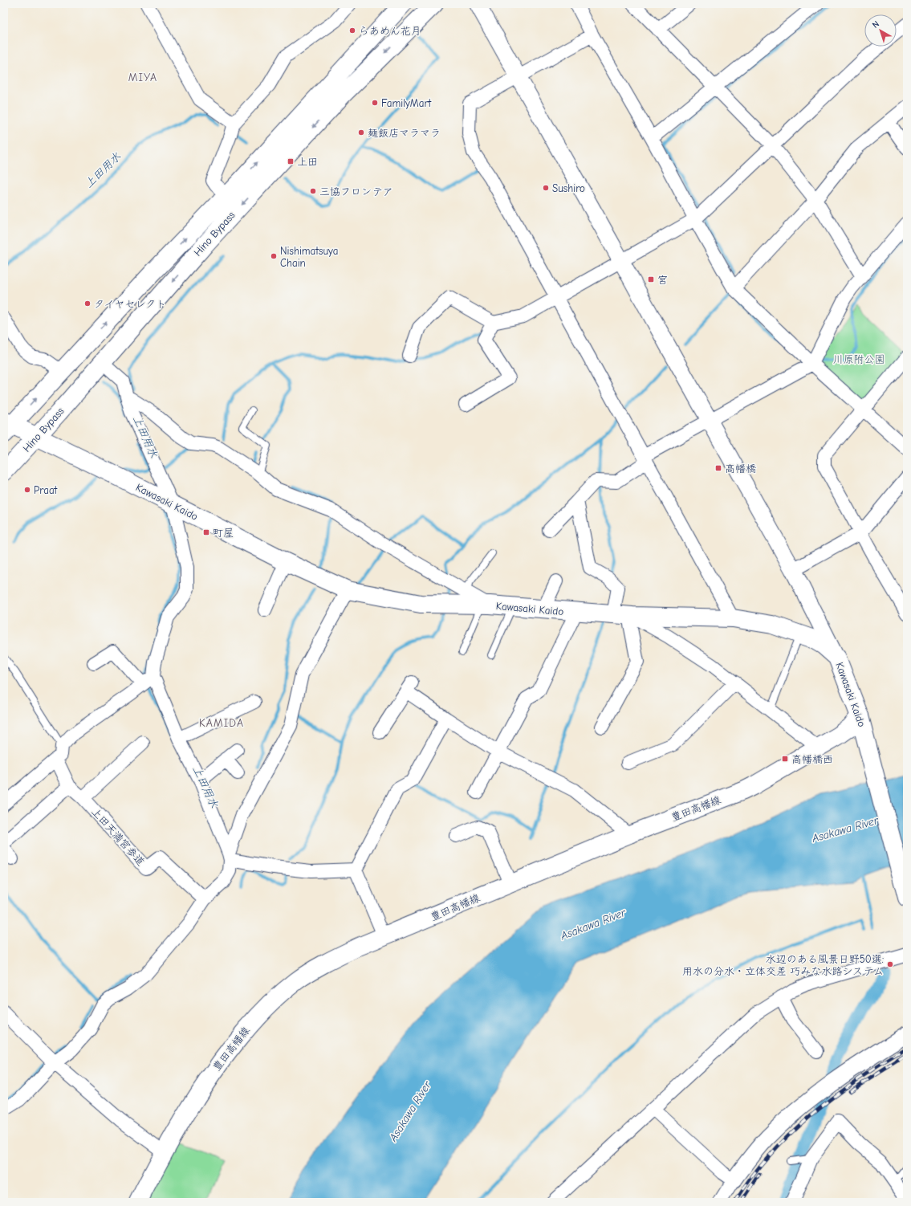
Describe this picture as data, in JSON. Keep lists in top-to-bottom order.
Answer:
{
  "streets": {
    "main road": ["Hino Bypass", "Kawasaki Kaido", "豊田高幡線"],
    "street": ["上田天満宮参道"]
  },
  "crossings": [
    ["Hino Bypass", "Kawasaki Kaido"],
    ["Kawasaki Kaido", "豊田高幡線"]
  ],
  "districts": ["MIYA", "KAMIDA"],
  "water": ["上田用水", "Asakawa River"],
  "parks": ["川原附公園"],
  "places": {
    "other": [
      "らあめん花月",
      "FamilyMart",
      "麺飯店マラマラ",
      "Sushiro",
      "三協フロンテア",
      "Nishimatsuya Chain",
      "タイヤセレクト",
      "Praat",
      "水辺のある風景日野50選: 用水の分水・立体交差 巧みな水路システム"
    ],
    "transit": [
      "上田",
      "宮",
      "高幡橋",
      "町屋",
      "高幡橋西"
    ]
  },
  "north": "top left"
}
